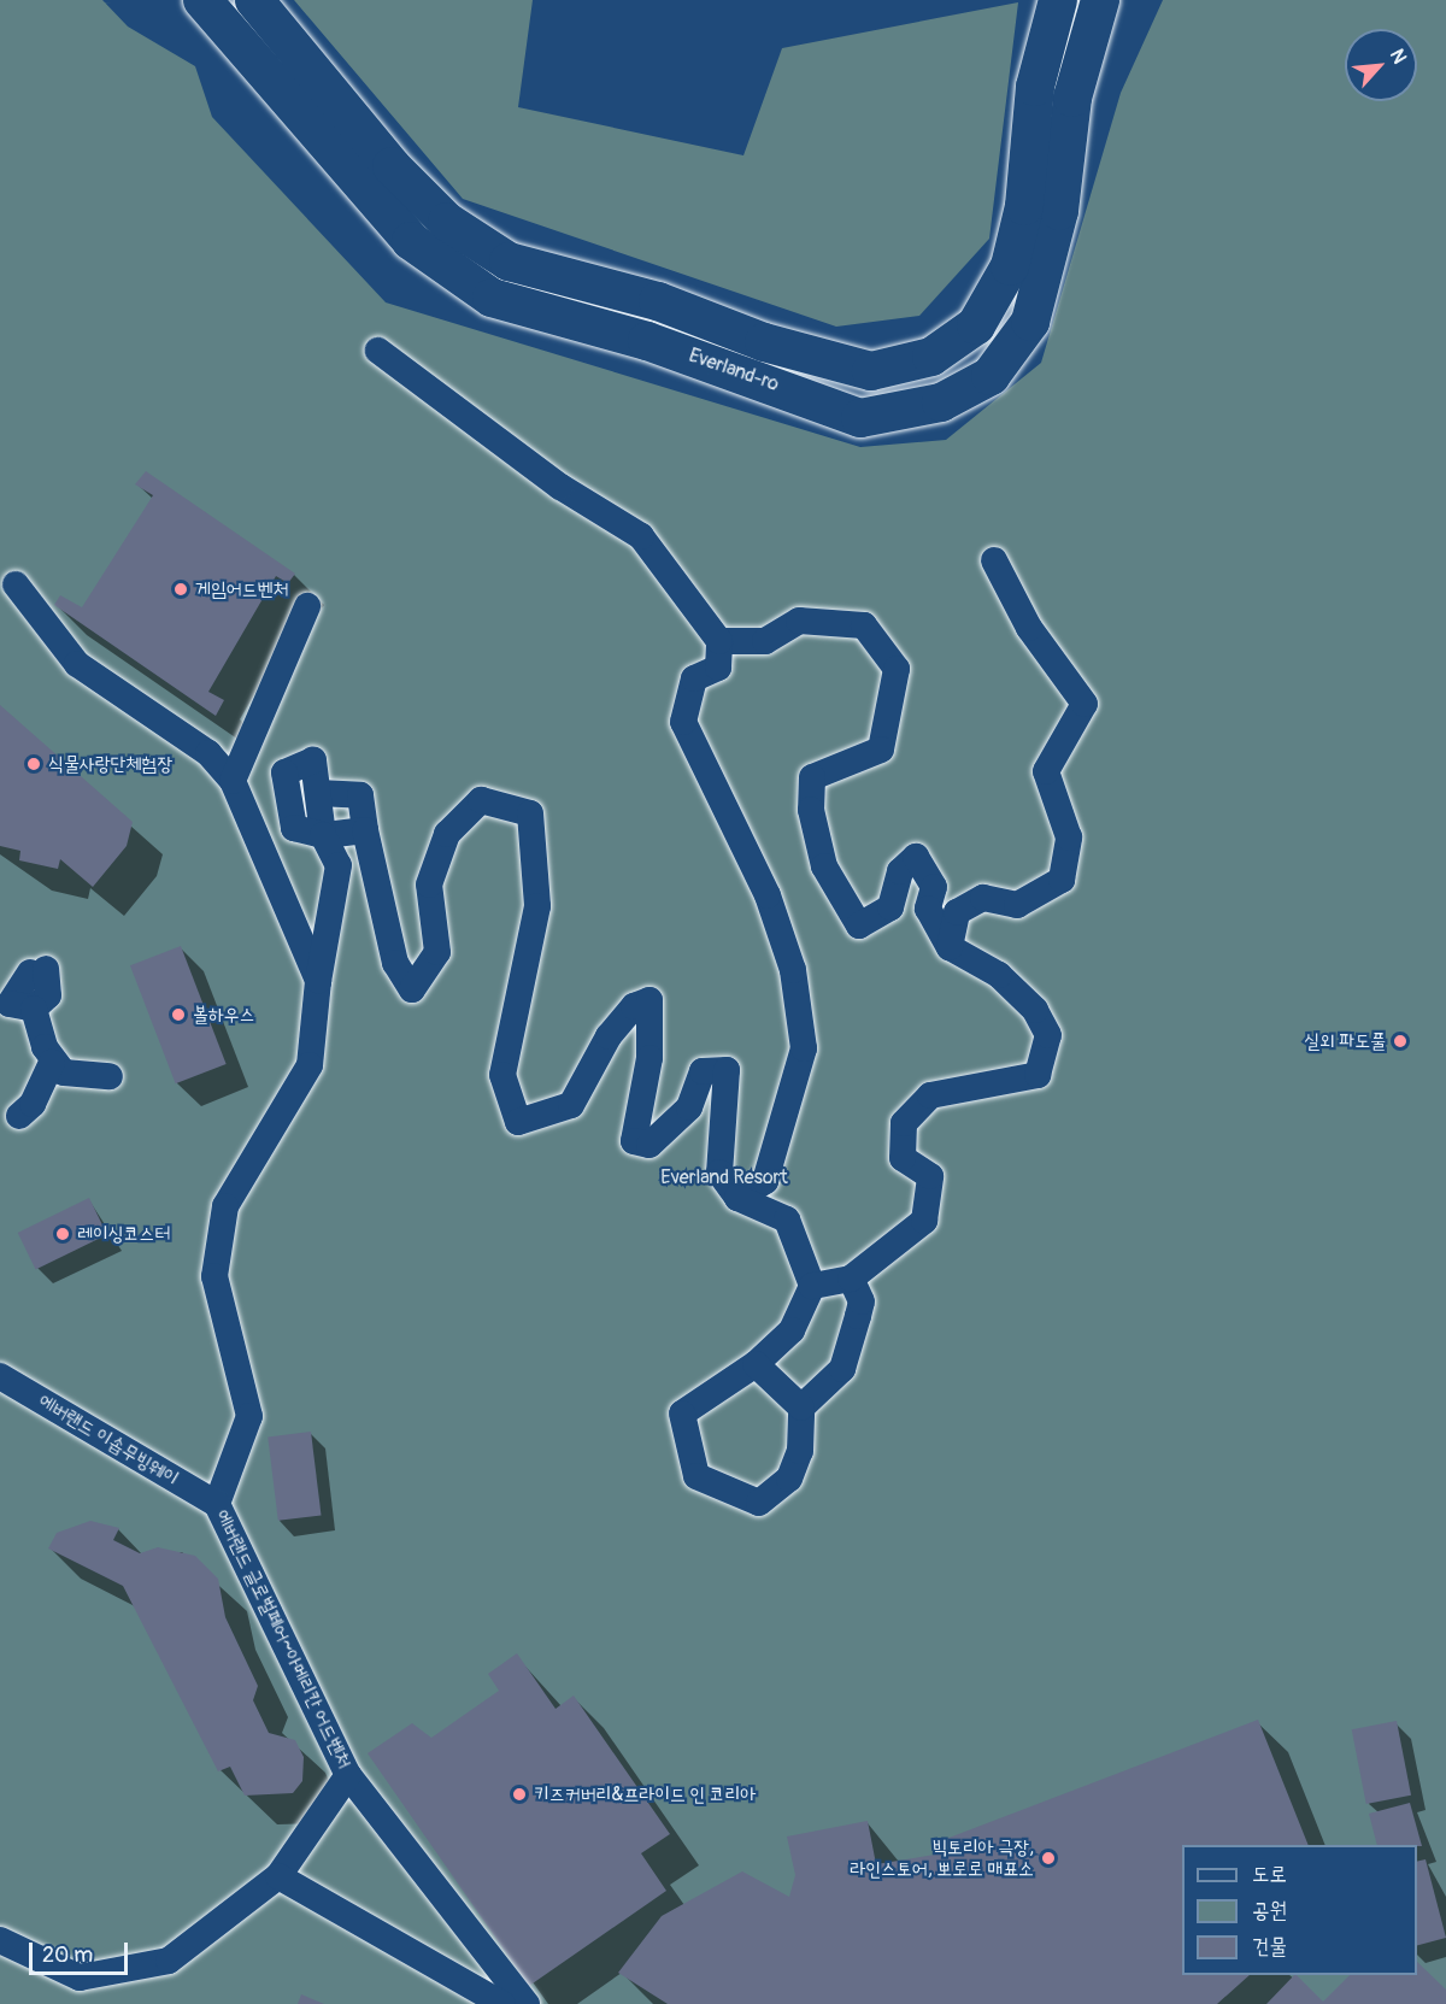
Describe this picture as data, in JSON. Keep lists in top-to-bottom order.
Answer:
{
  "streets": {
    "street": ["Everland-ro", "에버랜드 이솝무빙웨이", "에버랜드 글로벌페어~아메리칸 어드벤처"]
  },
  "crossings": [
    ["에버랜드 이솝무빙웨이", "에버랜드 글로벌페어~아메리칸 어드벤처"]
  ],
  "parks": ["Everland Resort"],
  "places": [
    "게임어드벤처",
    "식물사랑단체험장",
    "볼하우스",
    "실외 파도풀",
    "레이싱코스터",
    "키즈커버리&프라이드 인 코리아",
    "빅토리아 극장, 라인스토어, 뽀로로 매표소"
  ],
  "legend": ["도로", "공원", "건물"],
  "scale_bar": "20 m",
  "north": "top right"
}
